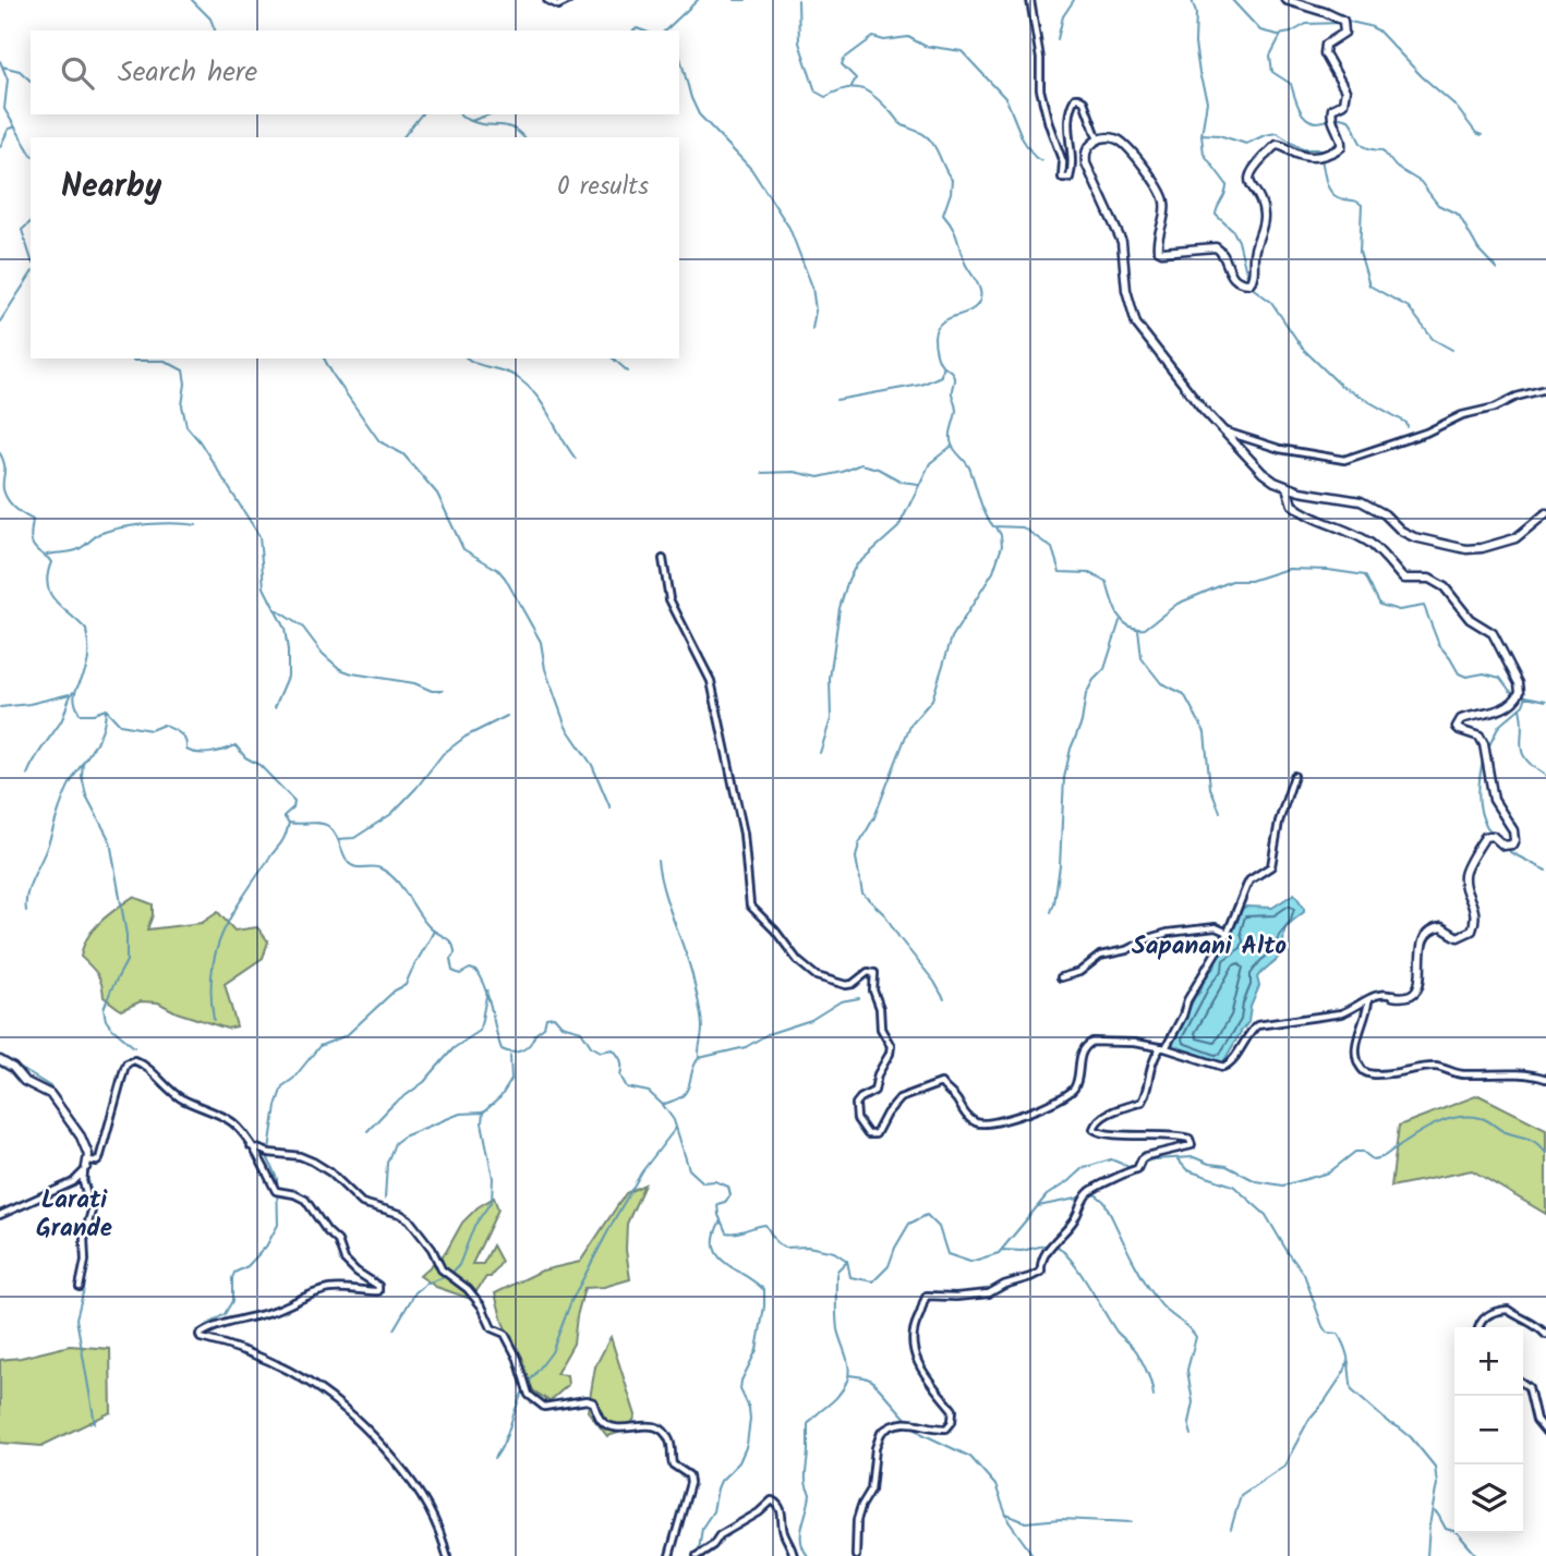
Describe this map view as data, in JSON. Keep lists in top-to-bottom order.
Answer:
{
  "districts": ["Sapanani Alto", "Larati Grande"],
  "page": {
    "search": "Search here",
    "heading": ["Nearby", "0 results"],
    "map_buttons": ["+", "−"]
  }
}
